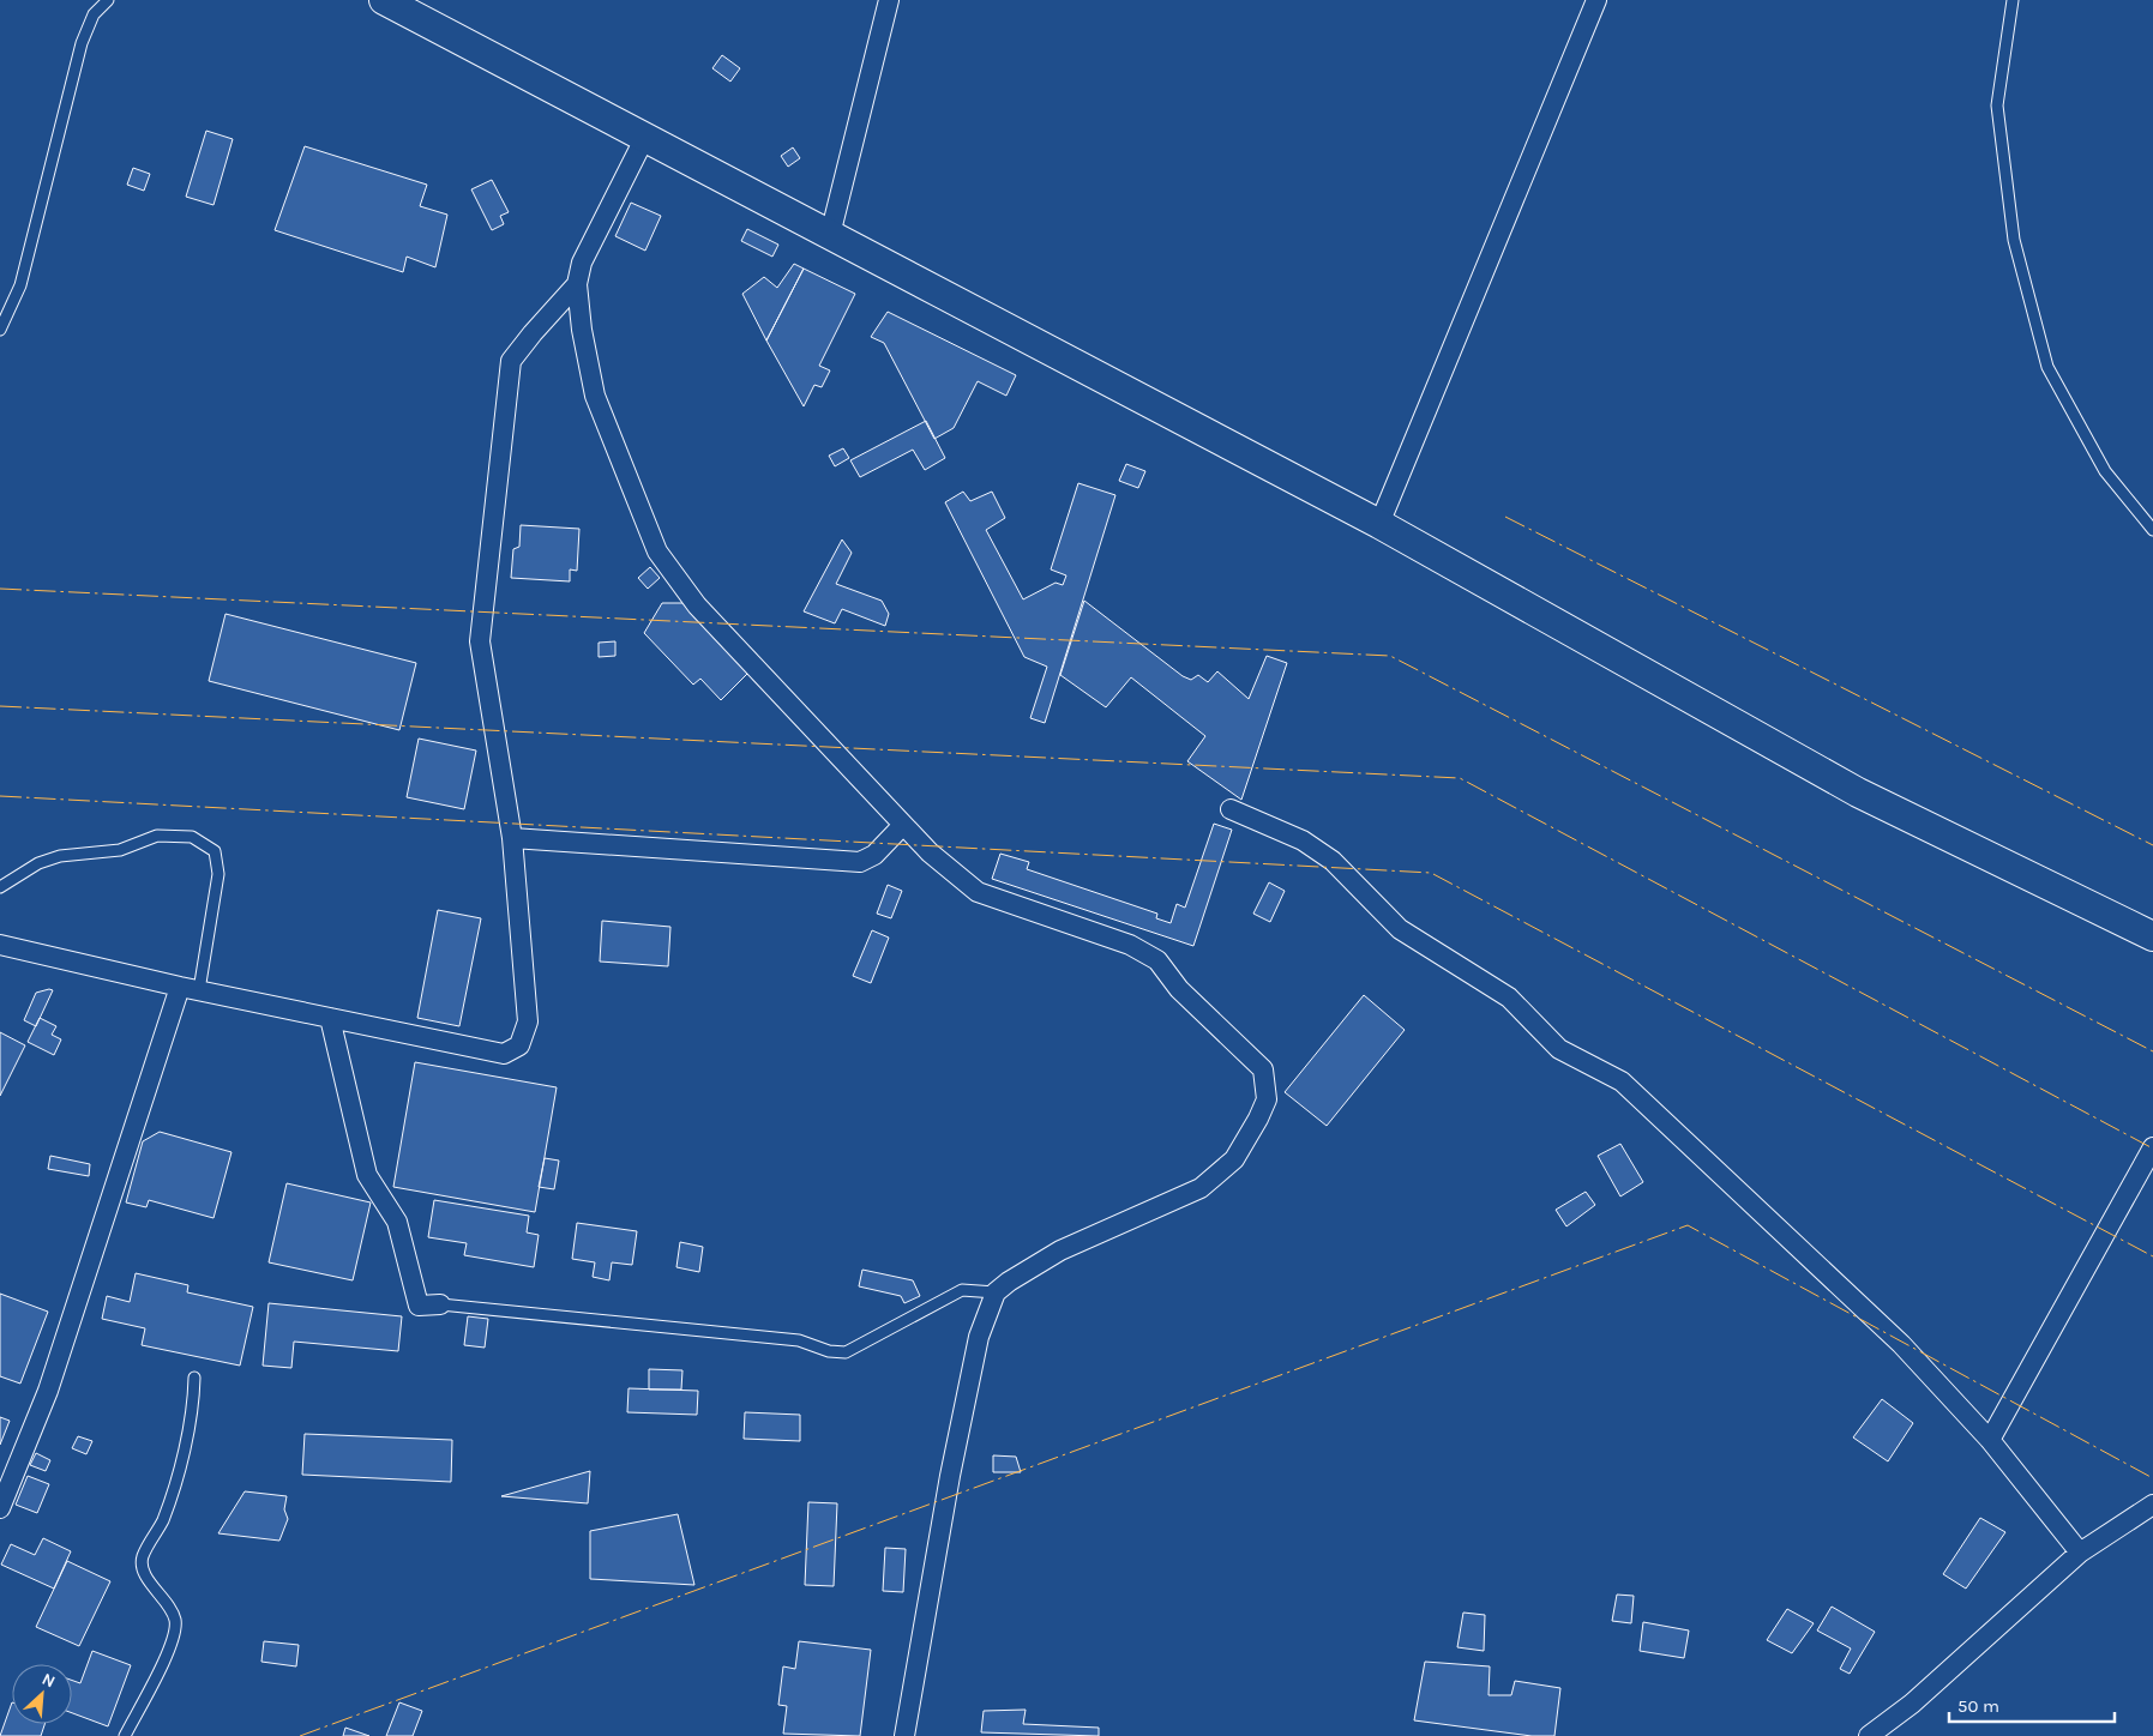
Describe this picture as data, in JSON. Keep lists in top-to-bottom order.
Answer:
{
  "scale_bar": "50 m",
  "north": "top right"
}
